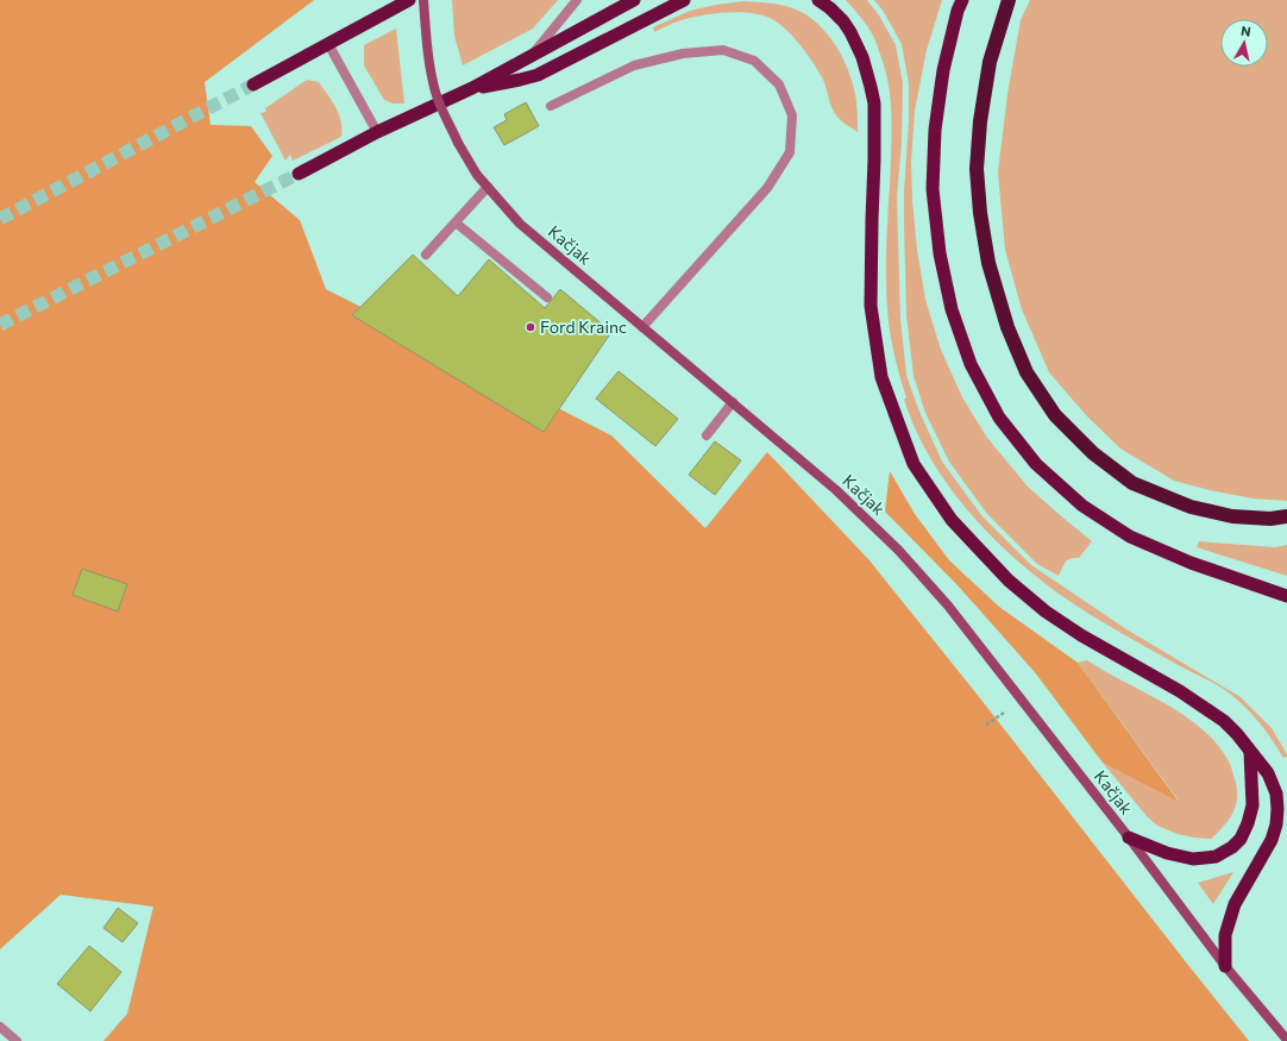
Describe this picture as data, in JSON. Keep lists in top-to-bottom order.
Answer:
{
  "streets": {
    "main road": ["Kačjak"]
  },
  "places": ["Ford Krainc"],
  "north": "top"
}
